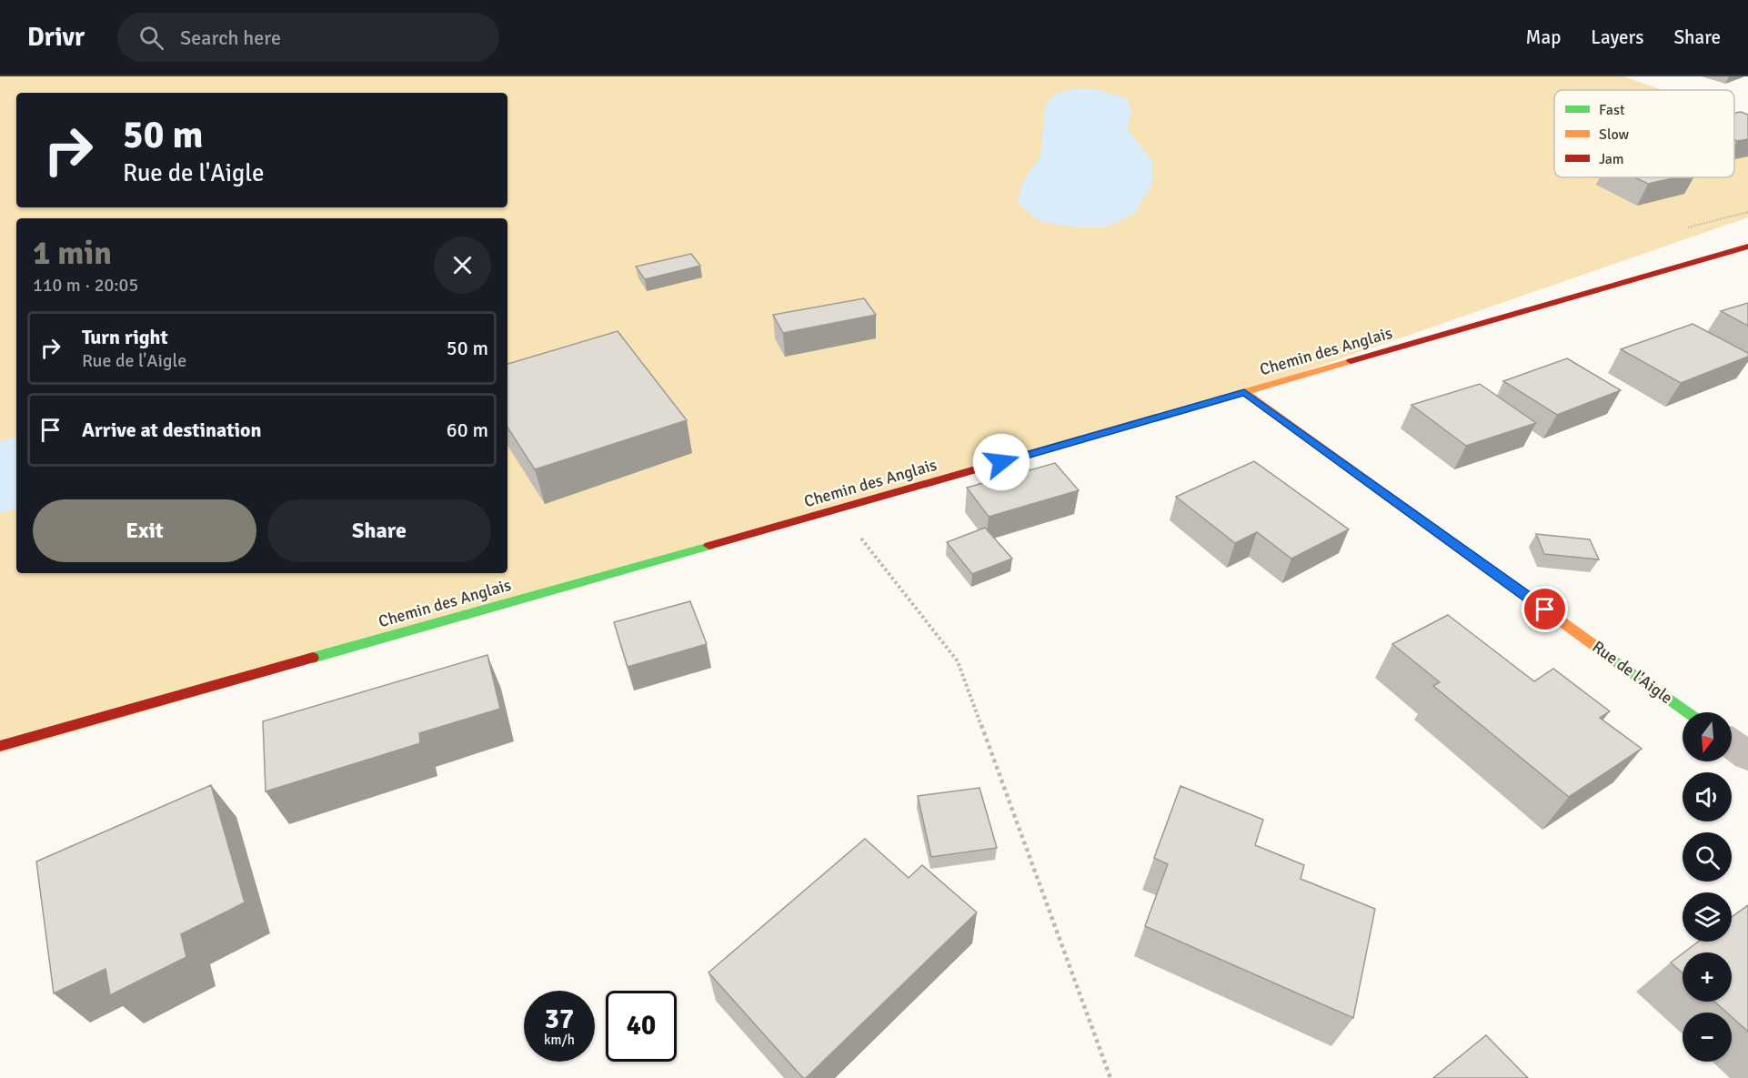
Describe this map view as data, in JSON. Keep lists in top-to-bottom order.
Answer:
{
  "streets": {
    "street": ["Chemin des Anglais", "Rue de l'Aigle"]
  },
  "crossings": [
    ["Chemin des Anglais", "Rue de l'Aigle"]
  ],
  "legend": ["Fast", "Slow", "Jam"],
  "north": "bottom",
  "page": {
    "header": "Drivr",
    "search": "Search here",
    "nav": ["Map", "Layers", "Share"],
    "turn": ["50 m", "Rue de l'Aigle"],
    "heading": ["1 min", "110 m · 20:05"],
    "list": [
      {
        "name": "Turn right",
        "note": "Rue de l'Aigle",
        "value": "50 m"
      },
      {
        "name": "Arrive at destination",
        "value": "60 m"
      }
    ],
    "buttons": ["Exit", "Share"],
    "map_buttons": ["+", "−"],
    "speed": "37 km/h",
    "limit": "40"
  }
}
